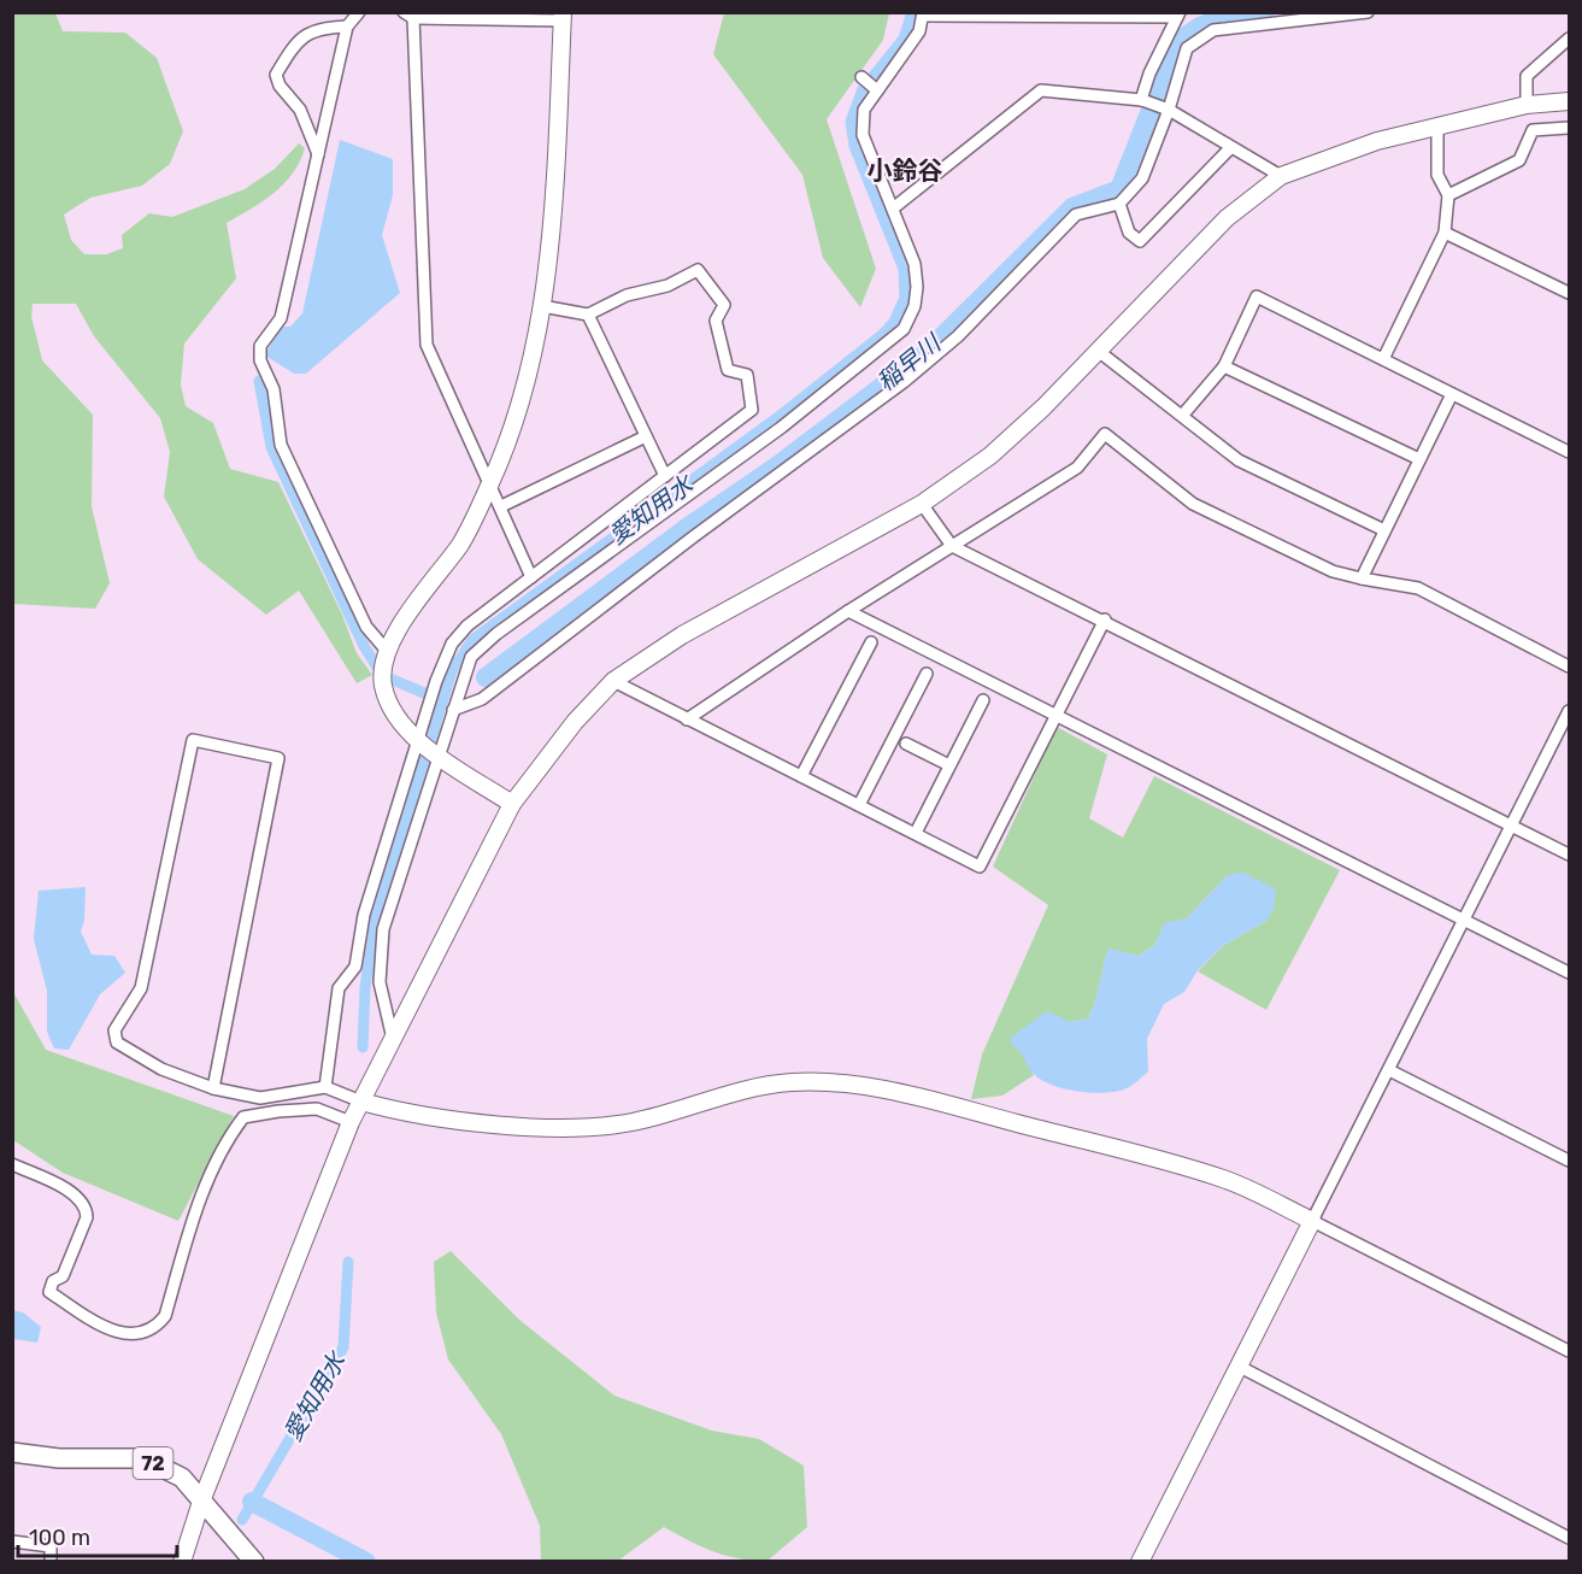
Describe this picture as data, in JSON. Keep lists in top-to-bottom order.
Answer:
{
  "streets": {
    "main road": ["72"]
  },
  "districts": ["小鈴谷"],
  "water": ["稲早川", "愛知用水"],
  "scale_bar": "100 m"
}
